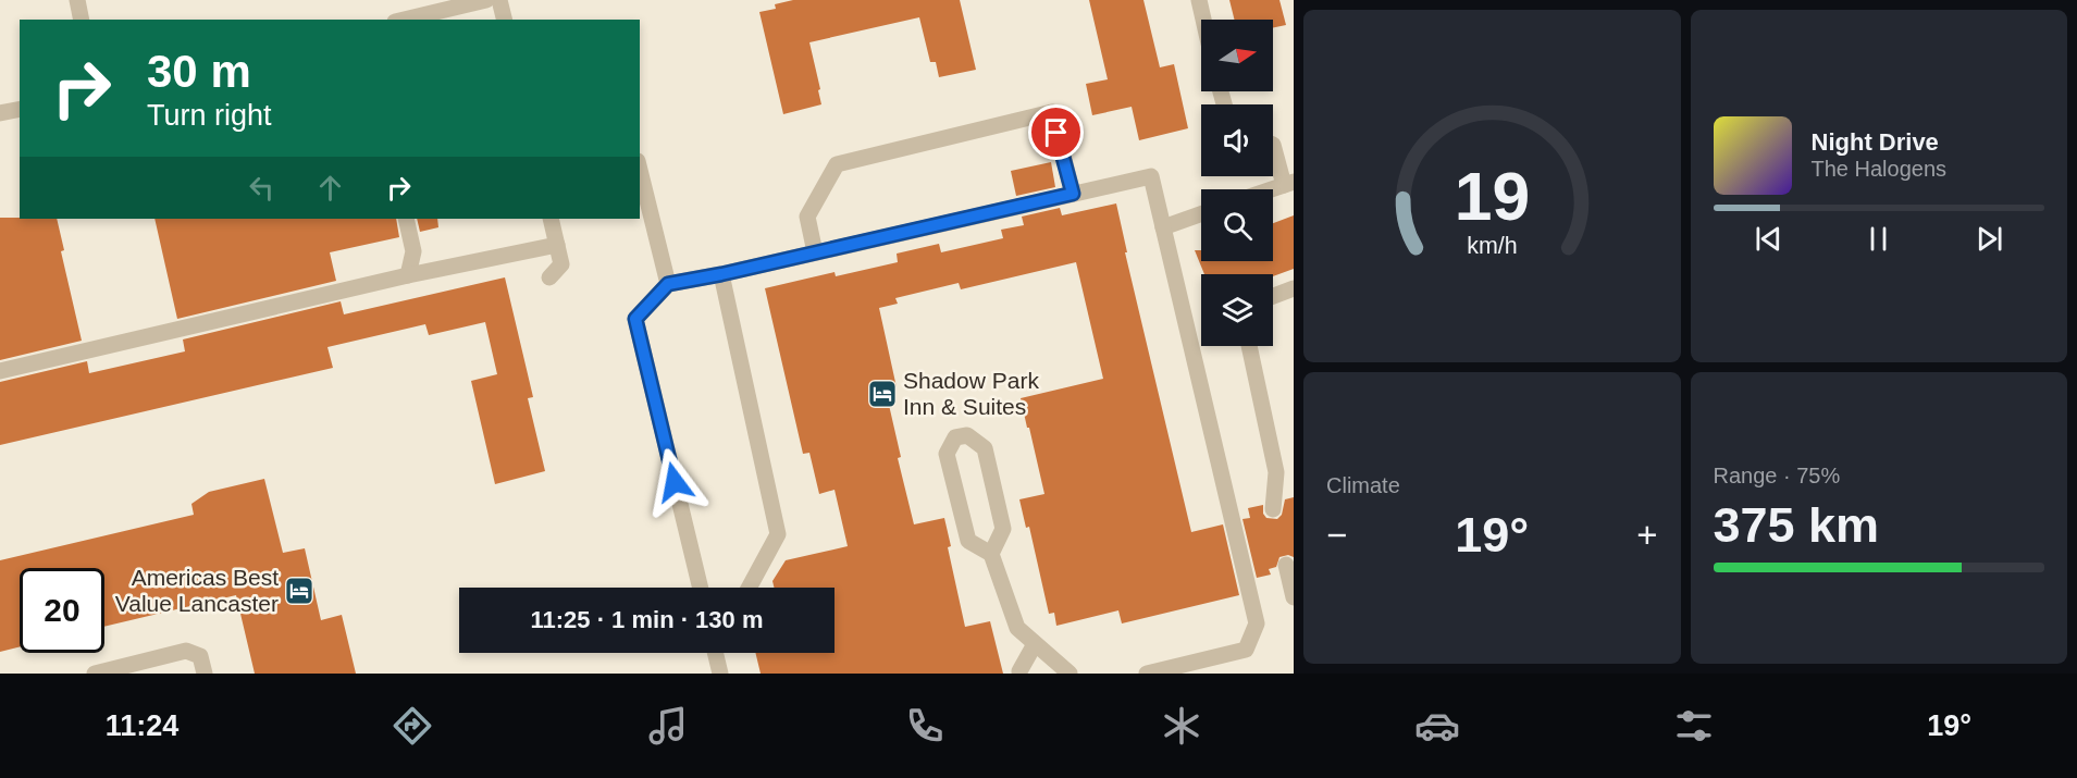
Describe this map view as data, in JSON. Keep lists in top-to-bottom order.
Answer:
{
  "places": {
    "hotel": ["Shadow Park Inn & Suites", "Americas Best Value Lancaster"]
  },
  "north": "right",
  "page": {
    "turn": ["30 m", "Turn right"],
    "song": ["Night Drive", "The Halogens"],
    "tile": [
      "Climate",
      ["Range · 75%", "375 km"]
    ],
    "heat": ["−", "19°", "+"],
    "limit": "20",
    "trip": "11:25 · 1 min · 130 m",
    "tabs": ["11:24", "19°"],
    "gauge": ["19", "km/h"]
  }
}
